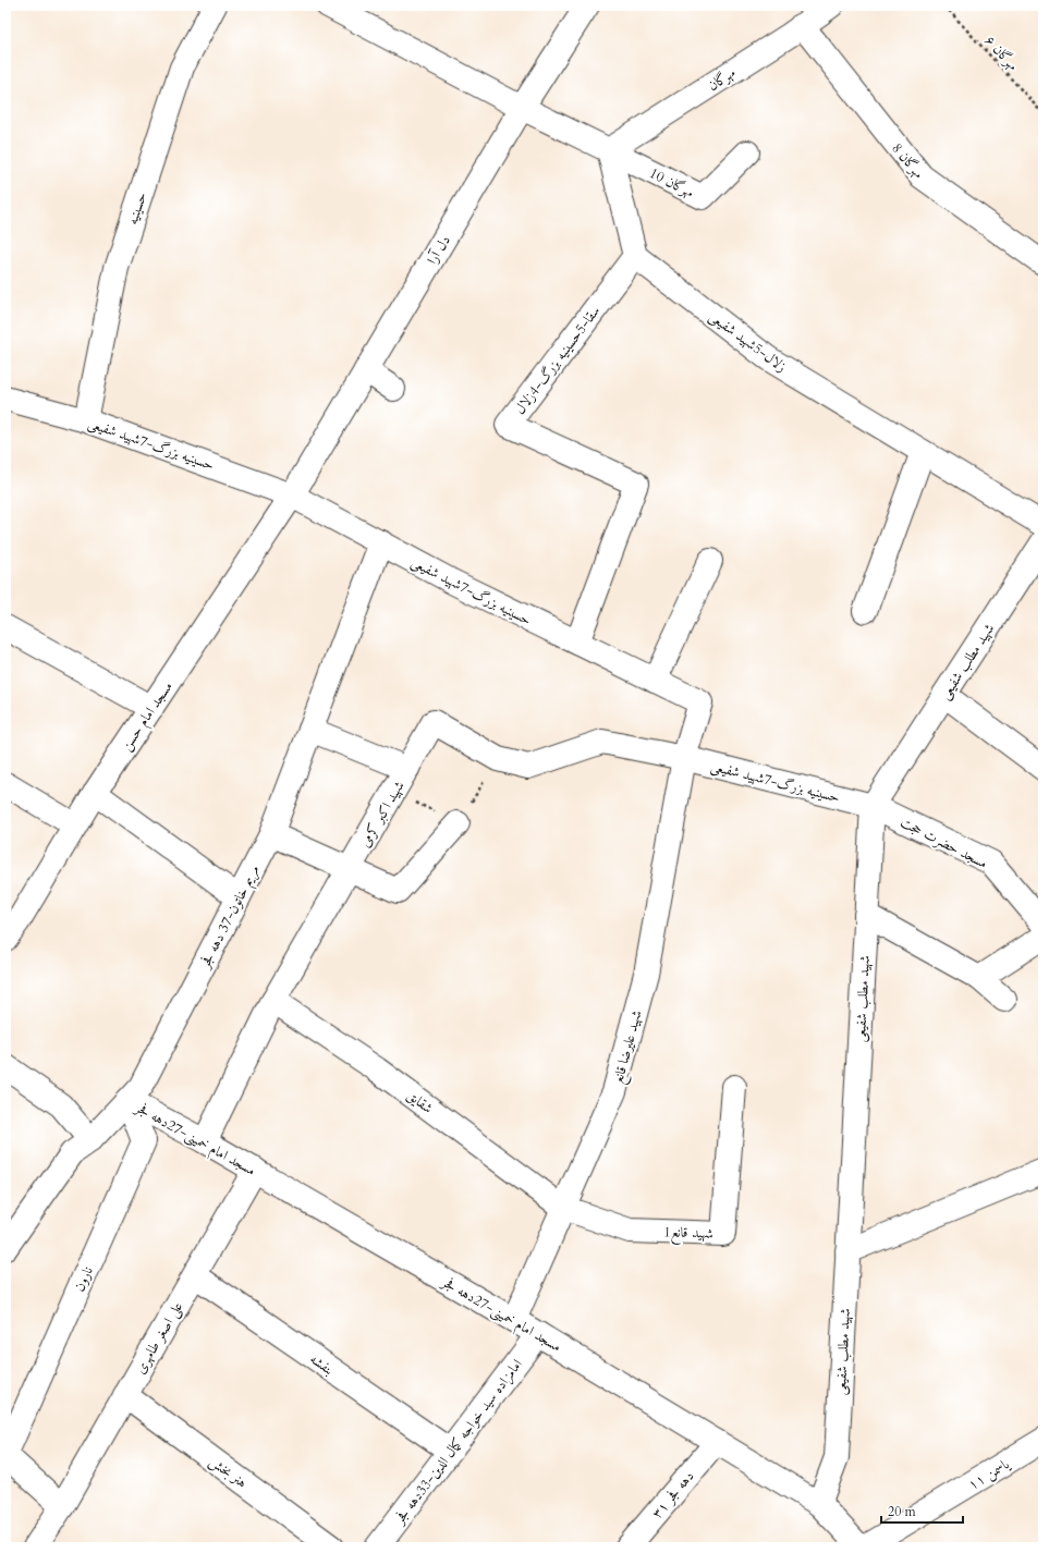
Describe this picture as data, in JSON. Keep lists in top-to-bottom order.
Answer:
{
  "streets": {
    "street": [
      "مهرگان",
      "مهرگان 8",
      "مهرگان 10",
      "حسینیه",
      "دل آرا",
      "زلال-5شهید شفیعی",
      "سقا-5حسینیه بزرگ-4زلال",
      "حسینیه بزرگ-7شهید شفیعی",
      "شهید مطلب شفیعی",
      "مسجد امام حسن",
      "شهید اکبر کرمی",
      "مسجد حضرت حجت",
      "مریم خاتون-37 دهه فجر",
      "شهید علیرضا قانع",
      "شقایق",
      "مسجد امام خمینی-27دهه فجر",
      "1شهید قانع",
      "نارون",
      "علی اصغر طامهری",
      "بنفشه",
      "امامزاده سید خواجه کمال الدین-33دهه فجر",
      "هنر بخش",
      "یاسمن ۱۱",
      "دهه فجر ۳۱"
    ],
    "path": ["مهرگان ۶"]
  },
  "crossings": [
    ["مهرگان", "مهرگان 8"],
    ["مهرگان", "مهرگان 10"],
    ["حسینیه", "حسینیه بزرگ-7شهید شفیعی"],
    ["دل آرا", "حسینیه بزرگ-7شهید شفیعی"],
    ["دل آرا", "مسجد امام حسن"],
    ["زلال-5شهید شفیعی", "سقا-5حسینیه بزرگ-4زلال"],
    ["سقا-5حسینیه بزرگ-4زلال", "حسینیه بزرگ-7شهید شفیعی"],
    ["حسینیه بزرگ-7شهید شفیعی", "شهید مطلب شفیعی"],
    ["حسینیه بزرگ-7شهید شفیعی", "مسجد امام حسن"],
    ["حسینیه بزرگ-7شهید شفیعی", "شهید اکبر کرمی"],
    ["حسینیه بزرگ-7شهید شفیعی", "مسجد حضرت حجت"],
    ["حسینیه بزرگ-7شهید شفیعی", "مریم خاتون-37 دهه فجر"],
    ["حسینیه بزرگ-7شهید شفیعی", "شهید علیرضا قانع"],
    ["شهید مطلب شفیعی", "مسجد حضرت حجت"],
    ["شهید مطلب شفیعی", "مسجد امام خمینی-27دهه فجر"],
    ["شهید اکبر کرمی", "شهید علیرضا قانع"],
    ["شهید اکبر کرمی", "شقایق"],
    ["شهید اکبر کرمی", "مسجد امام خمینی-27دهه فجر"],
    ["مریم خاتون-37 دهه فجر", "مسجد امام خمینی-27دهه فجر"],
    ["مریم خاتون-37 دهه فجر", "نارون"],
    ["شهید علیرضا قانع", "شقایق"],
    ["شهید علیرضا قانع", "مسجد امام خمینی-27دهه فجر"],
    ["شهید علیرضا قانع", "1شهید قانع"],
    ["شقایق", "1شهید قانع"],
    ["مسجد امام خمینی-27دهه فجر", "نارون"],
    ["مسجد امام خمینی-27دهه فجر", "علی اصغر طامهری"],
    ["مسجد امام خمینی-27دهه فجر", "امامزاده سید خواجه کمال الدین-33دهه فجر"],
    ["مسجد امام خمینی-27دهه فجر", "دهه فجر ۳۱"],
    ["علی اصغر طامهری", "بنفشه"],
    ["علی اصغر طامهری", "هنر بخش"],
    ["بنفشه", "امامزاده سید خواجه کمال الدین-33دهه فجر"]
  ],
  "scale_bar": "20 m"
}
